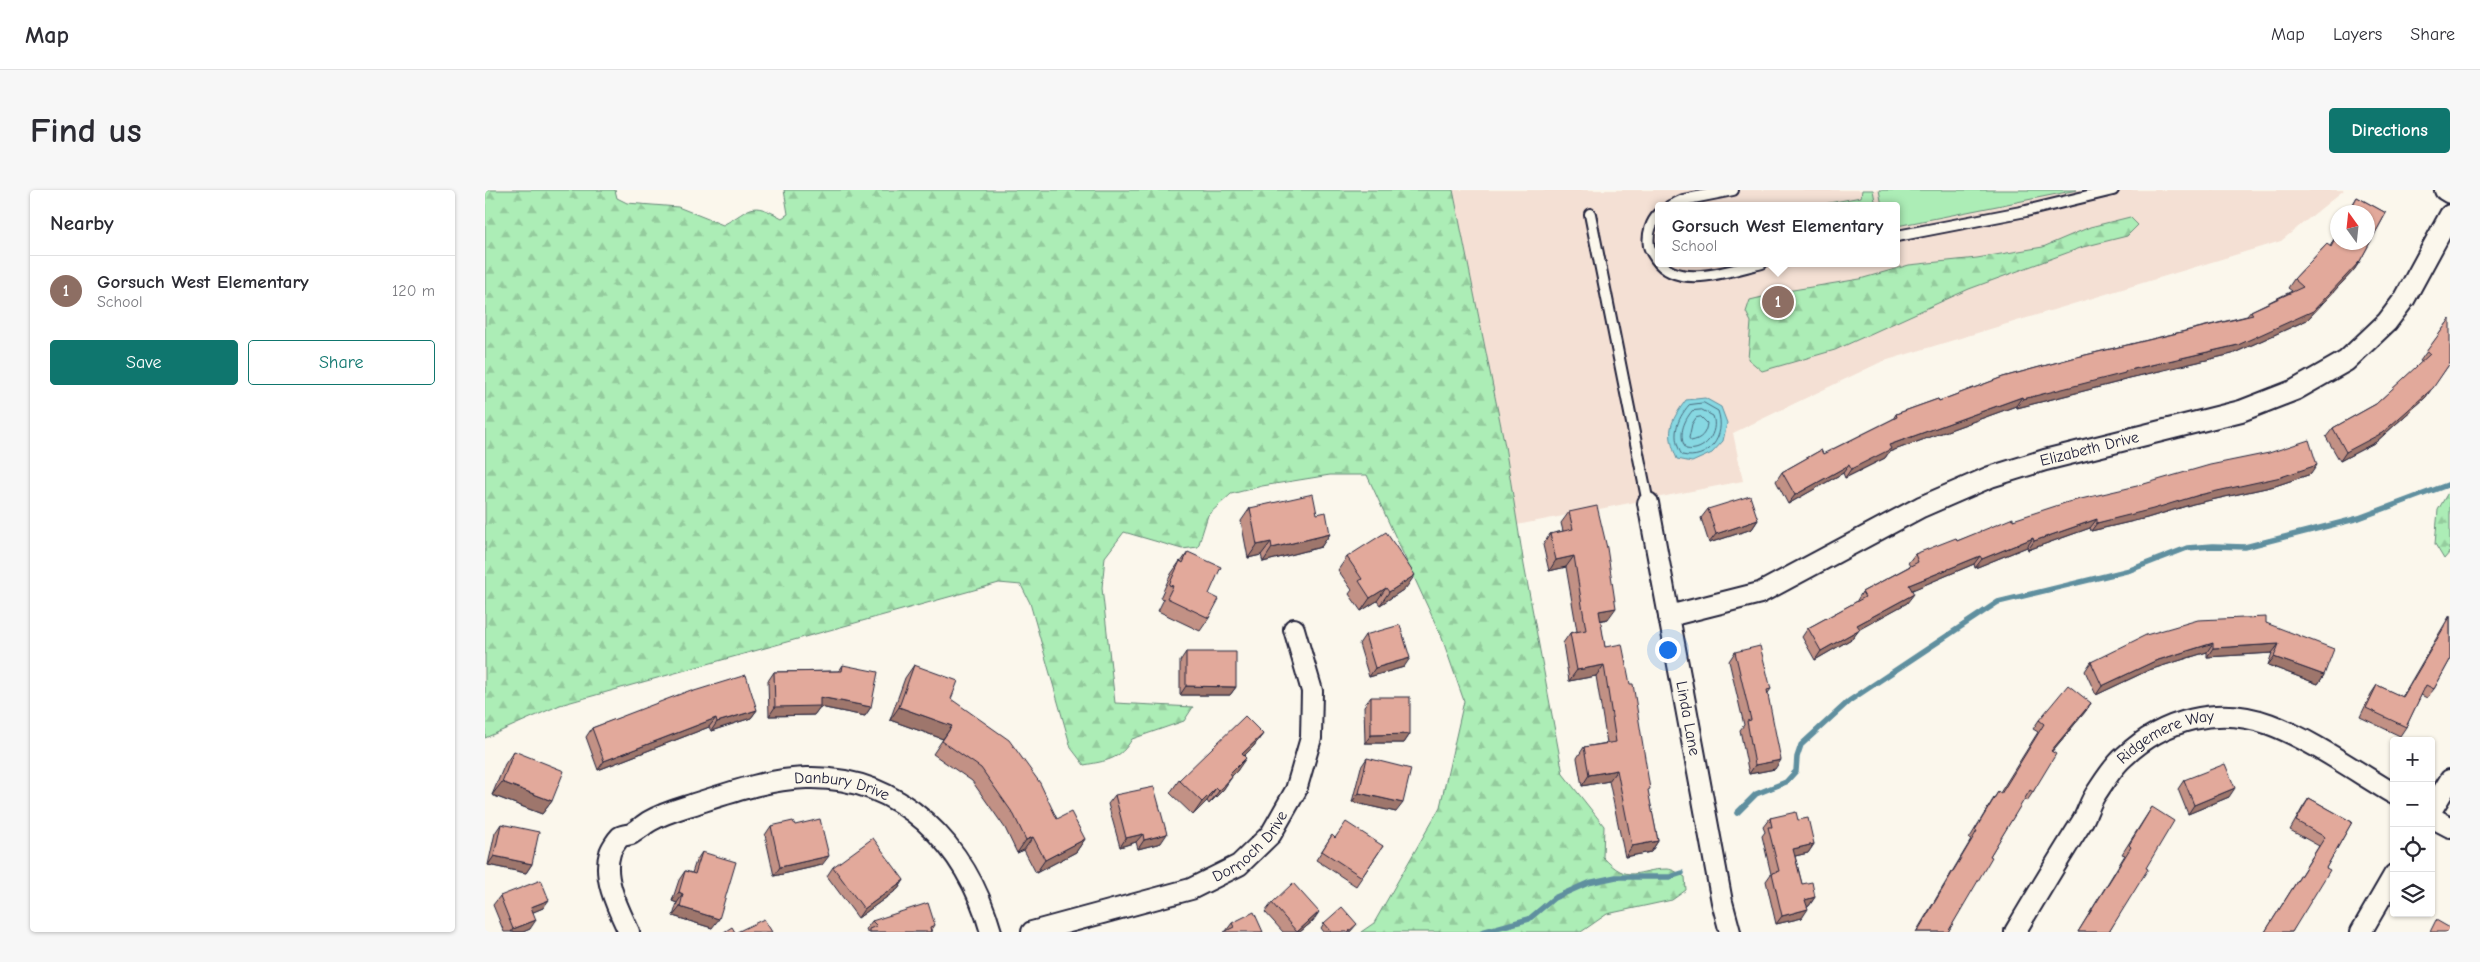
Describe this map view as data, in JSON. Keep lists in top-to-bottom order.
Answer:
{
  "streets": {
    "street": [
      "Elizabeth Drive",
      "Linda Lane",
      "Ridgemere Way",
      "Danbury Drive",
      "Dornoch Drive"
    ]
  },
  "crossings": [
    ["Elizabeth Drive", "Linda Lane"]
  ],
  "north": "top",
  "page": {
    "header": "Map",
    "nav": ["Map", "Layers", "Share"],
    "buttons": [
      "Directions",
      ["Save", "Share"]
    ],
    "title": "Find us",
    "heading": "Nearby",
    "popup": ["Gorsuch West Elementary", "School"],
    "list": [
      {
        "mark": "1",
        "name": "Gorsuch West Elementary",
        "note": "School",
        "value": "120 m"
      }
    ],
    "pins": "1",
    "map_buttons": ["+", "−"]
  }
}
